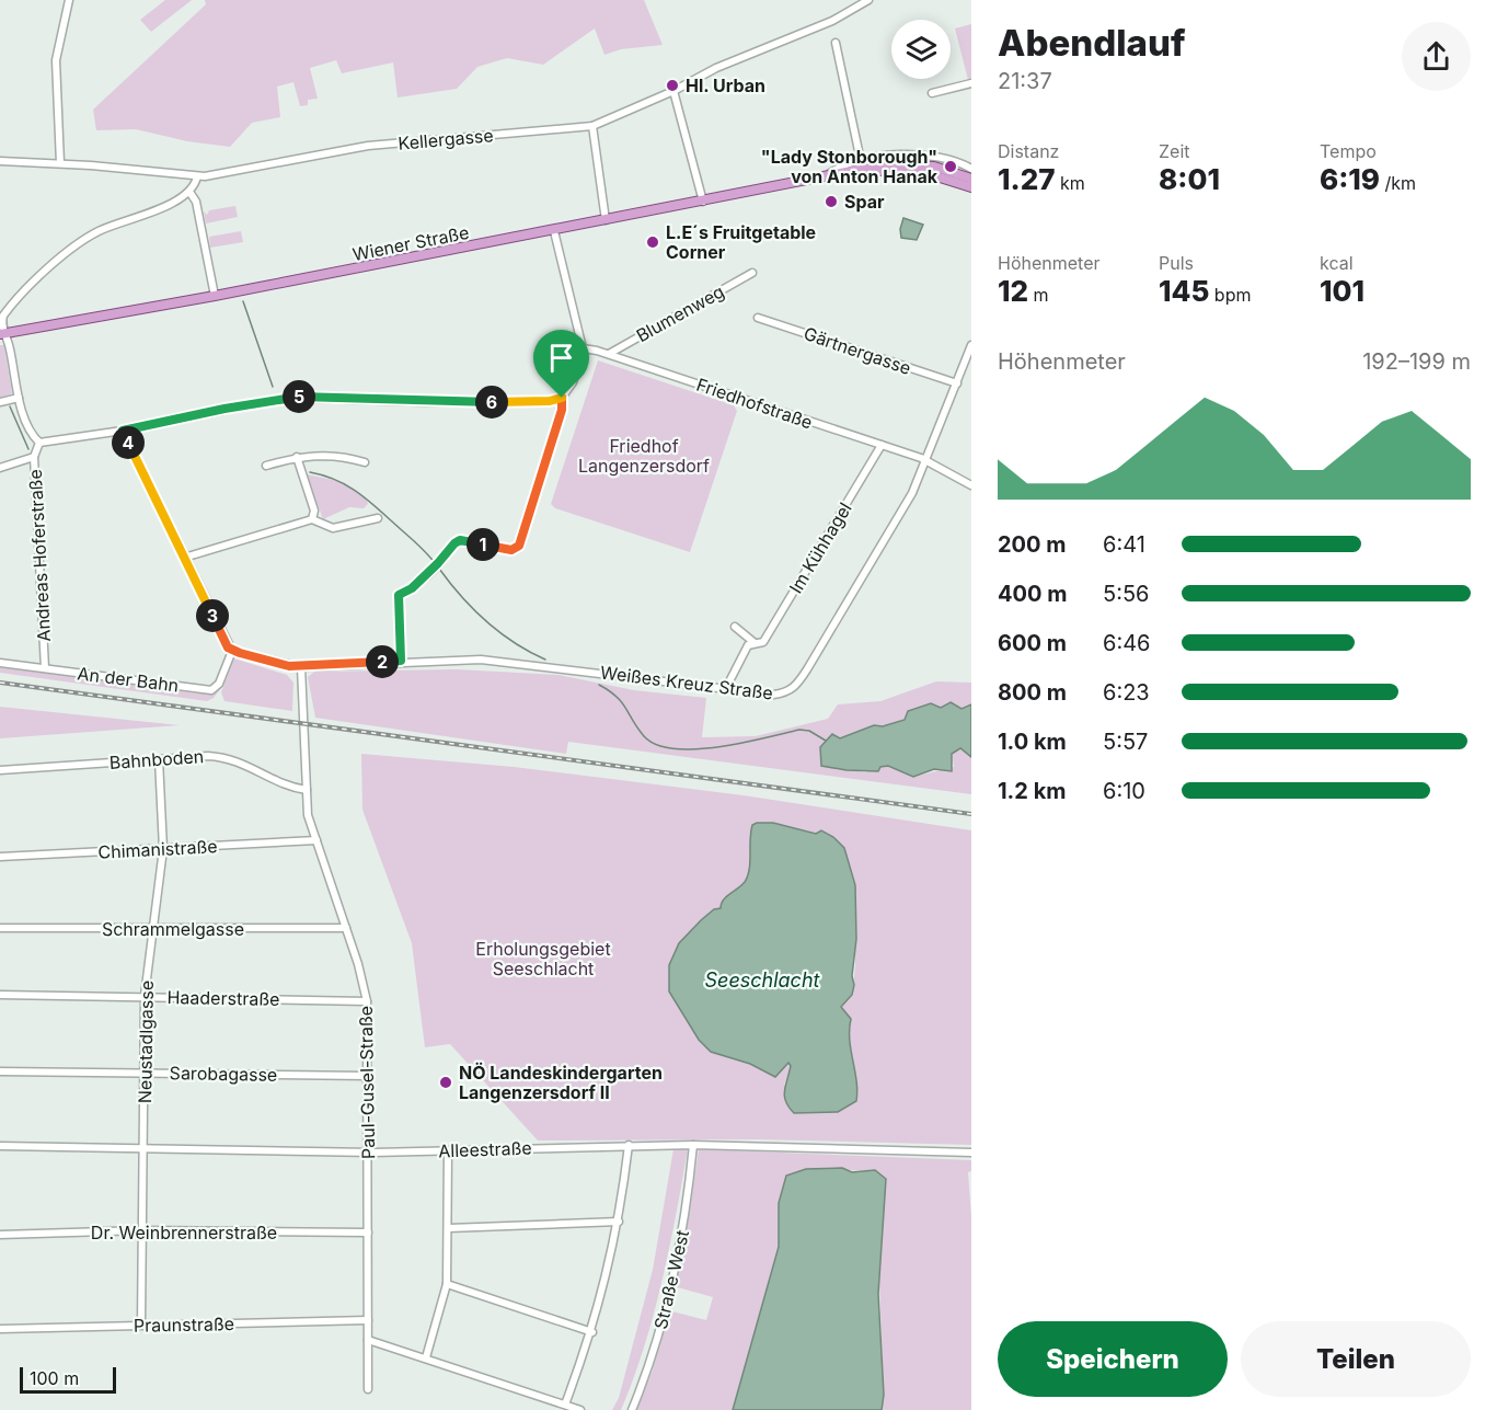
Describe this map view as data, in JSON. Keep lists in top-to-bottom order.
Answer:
{
  "streets": {
    "main road": ["Wiener Straße"],
    "street": [
      "Kellergasse",
      "Blumenweg",
      "Gärtnergasse",
      "Friedhofstraße",
      "Im Kühhagel",
      "Andreas Hoferstraße",
      "An der Bahn",
      "Weißes Kreuz Straße",
      "Bahnboden",
      "Chimanistraße",
      "Schrammelgasse",
      "Haaderstraße",
      "Neustadlgasse",
      "Sarobagasse",
      "Paul-Gusel-Straße",
      "Alleestraße",
      "Dr. Weinbrennerstraße",
      "Straße West",
      "Praunstraße"
    ]
  },
  "crossings": [
    ["Blumenweg", "Friedhofstraße"],
    ["Gärtnergasse", "Weißes Kreuz Straße"],
    ["Friedhofstraße", "Im Kühhagel"],
    ["Friedhofstraße", "Weißes Kreuz Straße"],
    ["Im Kühhagel", "Weißes Kreuz Straße"],
    ["Andreas Hoferstraße", "An der Bahn"],
    ["An der Bahn", "Weißes Kreuz Straße"],
    ["Weißes Kreuz Straße", "Paul-Gusel-Straße"],
    ["Bahnboden", "Neustadlgasse"],
    ["Bahnboden", "Paul-Gusel-Straße"],
    ["Chimanistraße", "Neustadlgasse"],
    ["Chimanistraße", "Paul-Gusel-Straße"],
    ["Schrammelgasse", "Neustadlgasse"],
    ["Schrammelgasse", "Paul-Gusel-Straße"],
    ["Haaderstraße", "Neustadlgasse"],
    ["Haaderstraße", "Paul-Gusel-Straße"],
    ["Neustadlgasse", "Sarobagasse"],
    ["Neustadlgasse", "Alleestraße"],
    ["Neustadlgasse", "Dr. Weinbrennerstraße"],
    ["Neustadlgasse", "Praunstraße"],
    ["Sarobagasse", "Paul-Gusel-Straße"],
    ["Paul-Gusel-Straße", "Alleestraße"],
    ["Paul-Gusel-Straße", "Dr. Weinbrennerstraße"],
    ["Paul-Gusel-Straße", "Praunstraße"],
    ["Alleestraße", "Straße West"]
  ],
  "water": ["Seeschlacht"],
  "parks": ["Friedhof Langenzersdorf", "Erholungsgebiet Seeschlacht"],
  "places": [
    "Hl. Urban",
    "\"Lady Stonborough\" von Anton Hanak",
    "Spar",
    "L.E´s Fruitgetable Corner",
    "NÖ Landeskindergarten Langenzersdorf II"
  ],
  "scale_bar": "100 m",
  "page": {
    "heading": ["Abendlauf", "21:37"],
    "stats": [
      ["Distanz", "1.27 km"],
      ["Zeit", "8:01"],
      ["Tempo", "6:19 /km"],
      ["Höhenmeter", "12 m"],
      ["Puls", "145 bpm"],
      ["kcal", "101"]
    ],
    "chart": ["Höhenmeter", "192–199 m"],
    "pins": [
      "5",
      "6",
      "4",
      "1",
      "3",
      "2"
    ],
    "list": [
      {
        "name": "200 m",
        "note": "6:41"
      },
      {
        "name": "400 m",
        "note": "5:56"
      },
      {
        "name": "600 m",
        "note": "6:46"
      },
      {
        "name": "800 m",
        "note": "6:23"
      },
      {
        "name": "1.0 km",
        "note": "5:57"
      },
      {
        "name": "1.2 km",
        "note": "6:10"
      }
    ],
    "buttons": ["Speichern", "Teilen"],
    "scale": "100 m"
  }
}
